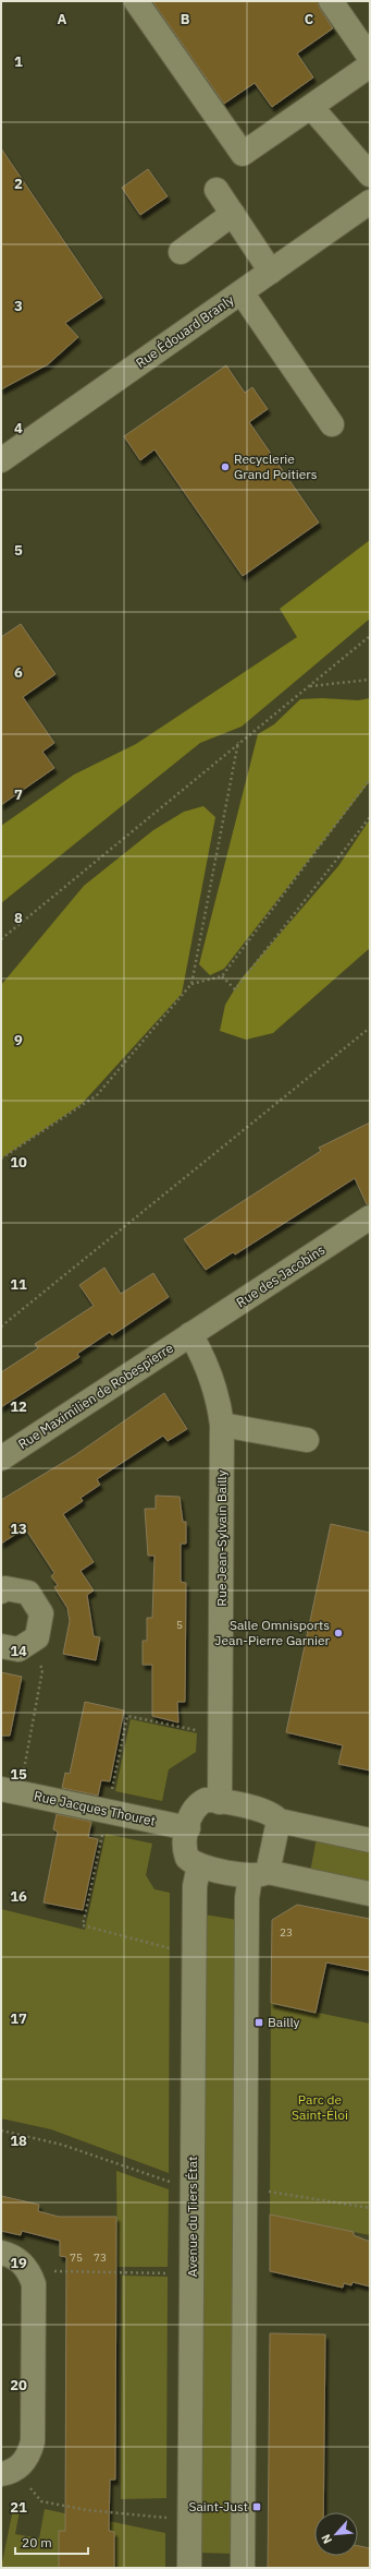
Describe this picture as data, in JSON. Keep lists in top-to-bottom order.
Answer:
{
  "streets": {
    "street": [
      "Rue Édouard Branly",
      "Rue des Jacobins",
      "Rue Maximilien de Robespierre",
      "Rue Jean-Sylvain Bailly",
      "Rue Jacques Thouret",
      "Avenue du Tiers État"
    ]
  },
  "crossings": [
    ["Rue des Jacobins", "Rue Maximilien de Robespierre"],
    ["Rue des Jacobins", "Rue Jean-Sylvain Bailly"],
    ["Rue Maximilien de Robespierre", "Rue Jean-Sylvain Bailly"],
    ["Rue Jean-Sylvain Bailly", "Rue Jacques Thouret"],
    ["Rue Jean-Sylvain Bailly", "Avenue du Tiers État"],
    ["Rue Jacques Thouret", "Avenue du Tiers État"]
  ],
  "parks": ["Parc de Saint-Éloi"],
  "places": {
    "other": ["Recyclerie Grand Poitiers", "Salle Omnisports Jean-Pierre Garnier"],
    "transit": ["Bailly", "Saint-Just"]
  },
  "house_numbers": [
    "5",
    "23",
    "75",
    "73"
  ],
  "scale_bar": "20 m",
  "north": "bottom left",
  "grid": {
    "columns": ["A", "B", "C"],
    "rows": [
      "1",
      "2",
      "3",
      "4",
      "5",
      "6",
      "7",
      "8",
      "9",
      "10",
      "11",
      "12",
      "13",
      "14",
      "15",
      "16",
      "17",
      "18",
      "19",
      "20",
      "21"
    ]
  }
}
